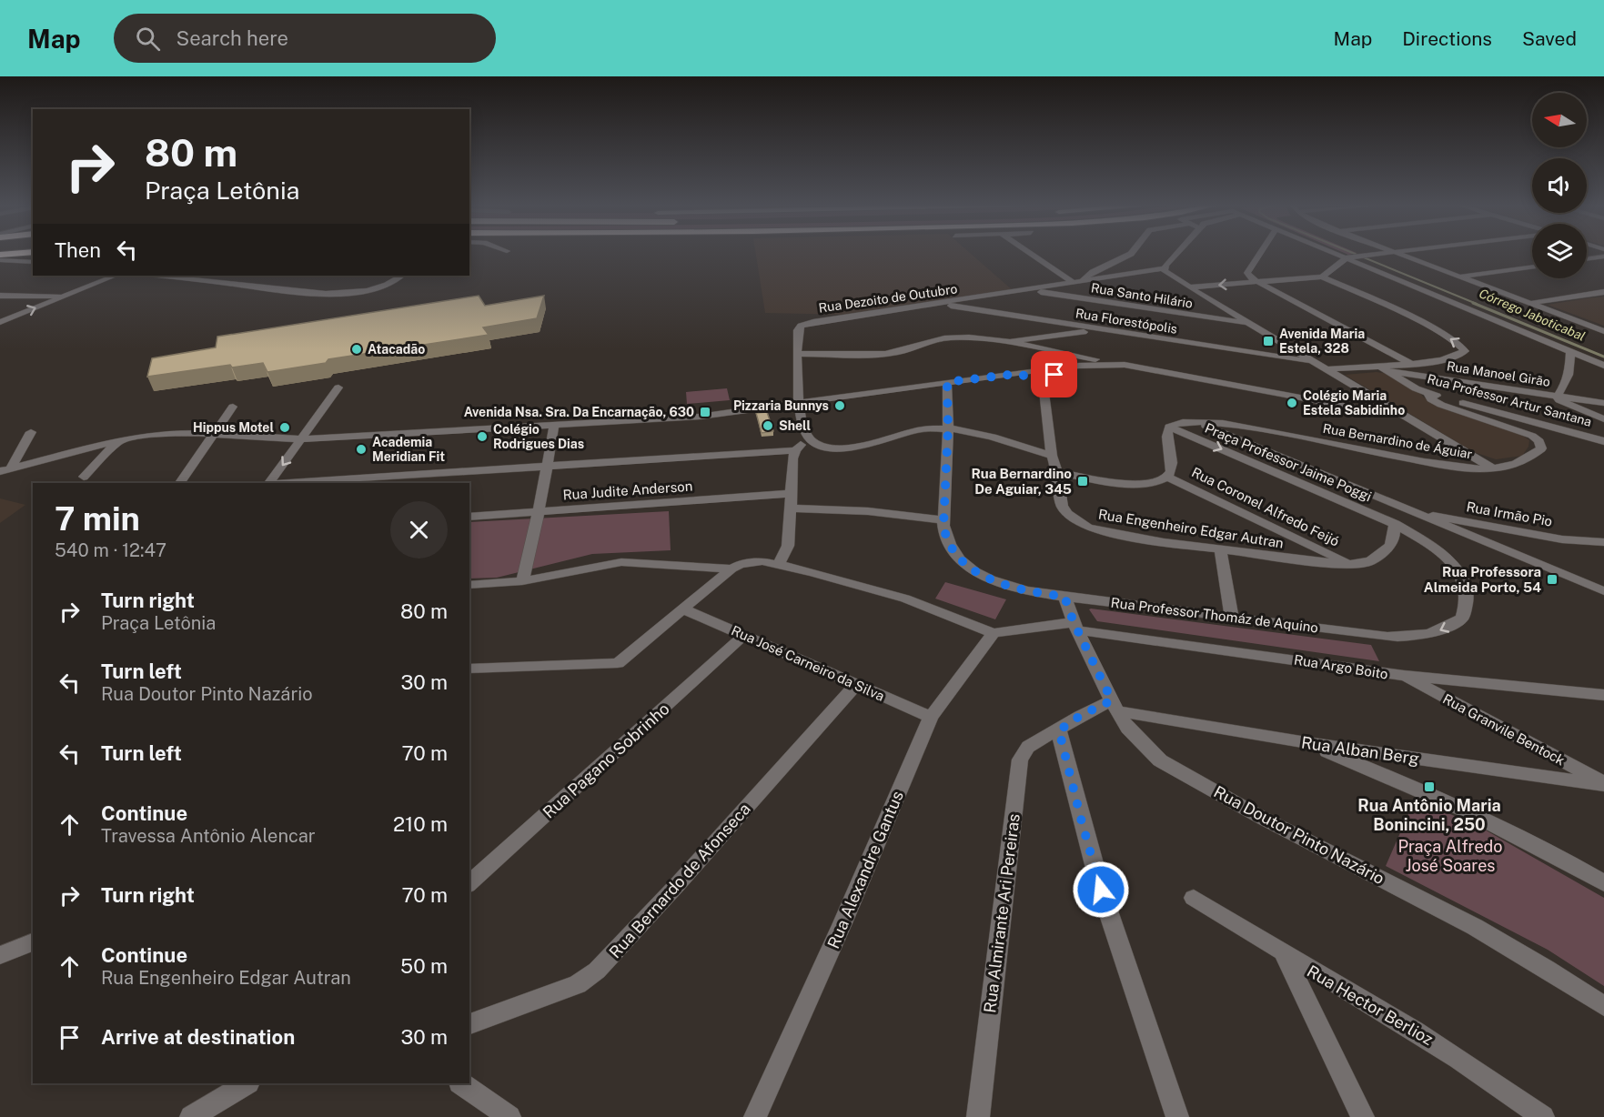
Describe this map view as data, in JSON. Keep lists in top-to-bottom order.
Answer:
{
  "streets": {
    "street": [
      "Rua Santo Hilário",
      "Rua Dezoito de Outubro",
      "Rua Florestópolis",
      "Rua Manoel Girão",
      "Rua Professor Artur Santana",
      "Rua Bernardino de Águiar",
      "Praça Professor Jaime Poggi",
      "Rua Judite Anderson",
      "Rua Coronel Alfredo Feijó",
      "Rua Irmão Pio",
      "Rua Engenheiro Edgar Autran",
      "Rua Professor Thomáz de Aquino",
      "Rua José Carneiro da Silva",
      "Rua Argo Boito",
      "Rua Granvile Bentock",
      "Rua Alban Berg",
      "Rua Pagano Sobrinho",
      "Rua Doutor Pinto Nazário",
      "Rua Alexandre Gantus",
      "Rua Bernardo de Afonseca",
      "Rua Almirante Ari Pereiras",
      "Rua Hector Berlioz"
    ]
  },
  "crossings": [
    ["Rua Santo Hilário", "Rua Dezoito de Outubro"],
    ["Rua Dezoito de Outubro", "Rua Florestópolis"],
    ["Rua Manoel Girão", "Rua Professor Artur Santana"],
    ["Rua Bernardino de Águiar", "Praça Professor Jaime Poggi"],
    ["Praça Professor Jaime Poggi", "Rua Irmão Pio"],
    ["Praça Professor Jaime Poggi", "Rua Engenheiro Edgar Autran"],
    ["Praça Professor Jaime Poggi", "Rua Professor Thomáz de Aquino"],
    ["Rua Coronel Alfredo Feijó", "Rua Engenheiro Edgar Autran"],
    ["Rua Engenheiro Edgar Autran", "Rua Professor Thomáz de Aquino"],
    ["Rua Professor Thomáz de Aquino", "Rua Doutor Pinto Nazário"],
    ["Rua José Carneiro da Silva", "Rua Pagano Sobrinho"],
    ["Rua José Carneiro da Silva", "Rua Alexandre Gantus"],
    ["Rua José Carneiro da Silva", "Rua Bernardo de Afonseca"],
    ["Rua Argo Boito", "Rua Granvile Bentock"],
    ["Rua Argo Boito", "Rua Doutor Pinto Nazário"],
    ["Rua Argo Boito", "Rua Alexandre Gantus"],
    ["Rua Granvile Bentock", "Rua Alban Berg"],
    ["Rua Alban Berg", "Rua Doutor Pinto Nazário"],
    ["Rua Alban Berg", "Rua Almirante Ari Pereiras"],
    ["Rua Doutor Pinto Nazário", "Rua Almirante Ari Pereiras"]
  ],
  "water": ["Córrego Jaboticabal"],
  "parks": ["Praça Alfredo José Soares"],
  "places": {
    "transit": [
      "Avenida Maria Estela, 328",
      "Avenida Nsa. Sra. Da Encarnação, 630",
      "Rua Bernardino De Aguiar, 345",
      "Rua Professora Almeida Porto, 54",
      "Rua Antônio Maria Bonincini, 250"
    ],
    "other": [
      "Atacadão",
      "Colégio Maria Estela Sabidinho",
      "Pizzaria Bunnys",
      "Shell",
      "Hippus Motel",
      "Colégio Rodrigues Dias",
      "Academia Meridian Fit"
    ]
  },
  "north": "left",
  "page": {
    "header": "Map",
    "search": "Search here",
    "nav": ["Map", "Directions", "Saved"],
    "turn": ["80 m", "Praça Letônia"],
    "then": "Then",
    "heading": ["7 min", "540 m · 12:47"],
    "list": [
      {
        "name": "Turn right",
        "note": "Praça Letônia",
        "value": "80 m"
      },
      {
        "name": "Turn left",
        "note": "Rua Doutor Pinto Nazário",
        "value": "30 m"
      },
      {
        "name": "Turn left",
        "value": "70 m"
      },
      {
        "name": "Continue",
        "note": "Travessa Antônio Alencar",
        "value": "210 m"
      },
      {
        "name": "Turn right",
        "value": "70 m"
      },
      {
        "name": "Continue",
        "note": "Rua Engenheiro Edgar Autran",
        "value": "50 m"
      },
      {
        "name": "Arrive at destination",
        "value": "30 m"
      }
    ]
  }
}
